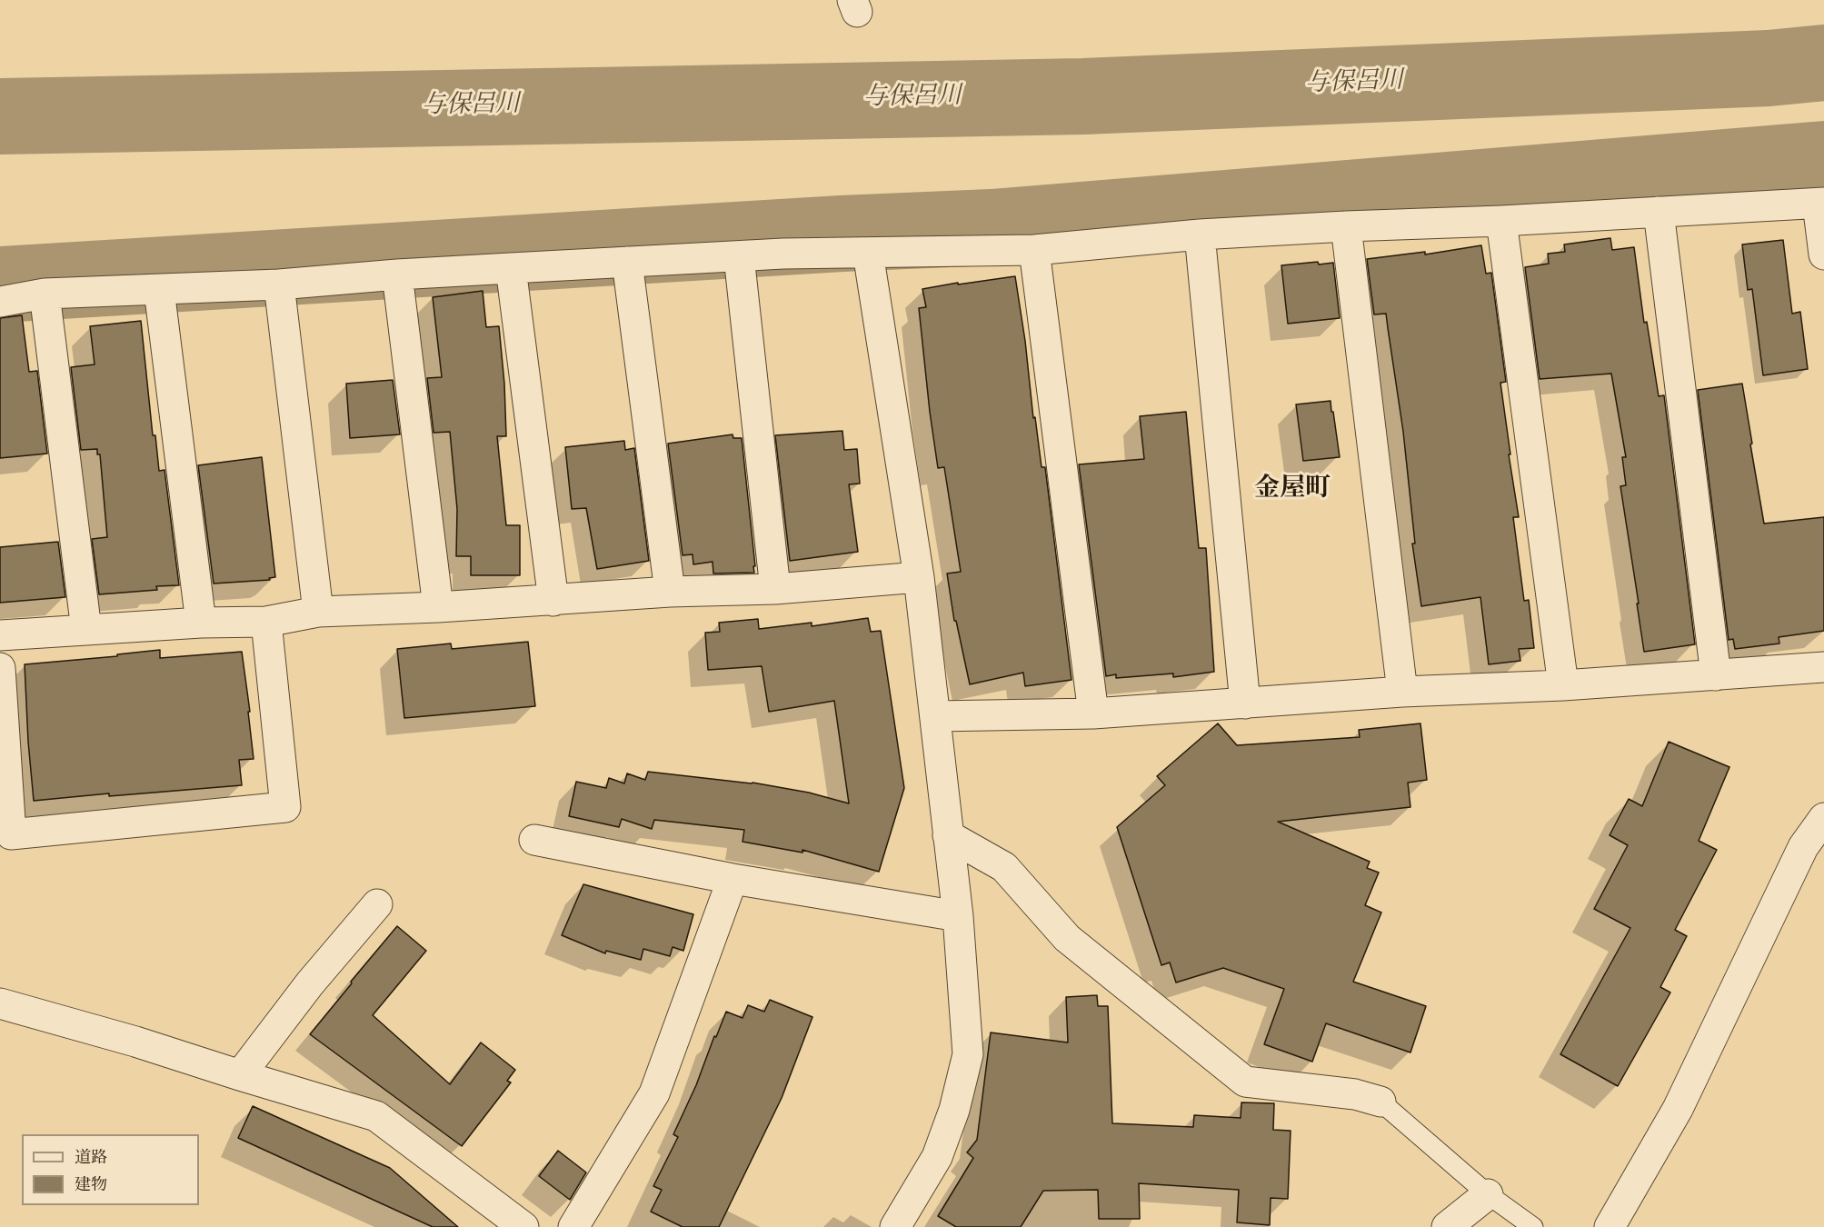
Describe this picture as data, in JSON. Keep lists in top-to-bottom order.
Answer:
{
  "districts": ["金屋町"],
  "water": ["与保呂川"],
  "legend": ["道路", "建物"]
}
